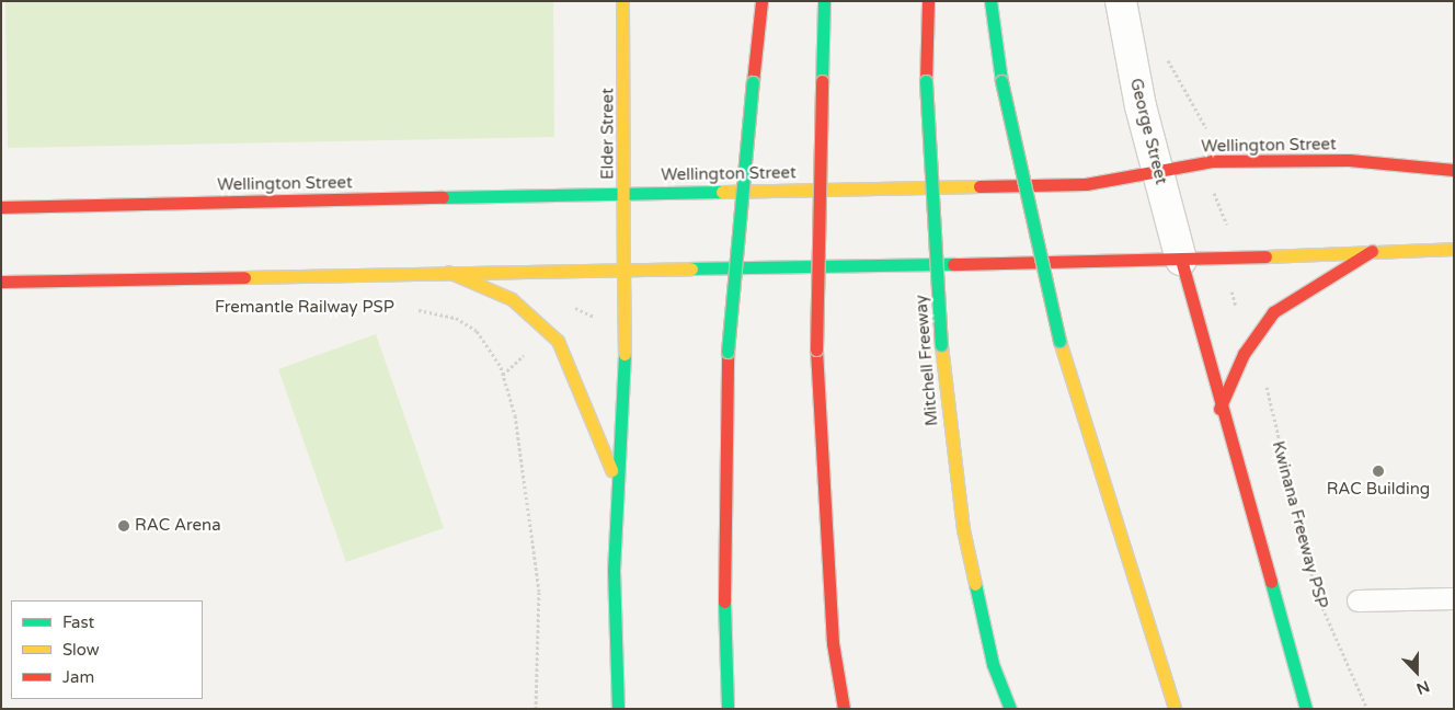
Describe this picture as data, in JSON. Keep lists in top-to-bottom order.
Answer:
{
  "streets": {
    "main road": ["Elder Street", "Wellington Street", "Mitchell Freeway"],
    "street": ["George Street"],
    "path": ["Fremantle Railway PSP", "Kwinana Freeway PSP"]
  },
  "crossings": [
    ["George Street", "Wellington Street"],
    ["Elder Street", "Wellington Street"]
  ],
  "places": ["RAC Building", "RAC Arena"],
  "legend": ["Fast", "Slow", "Jam"],
  "north": "bottom"
}
